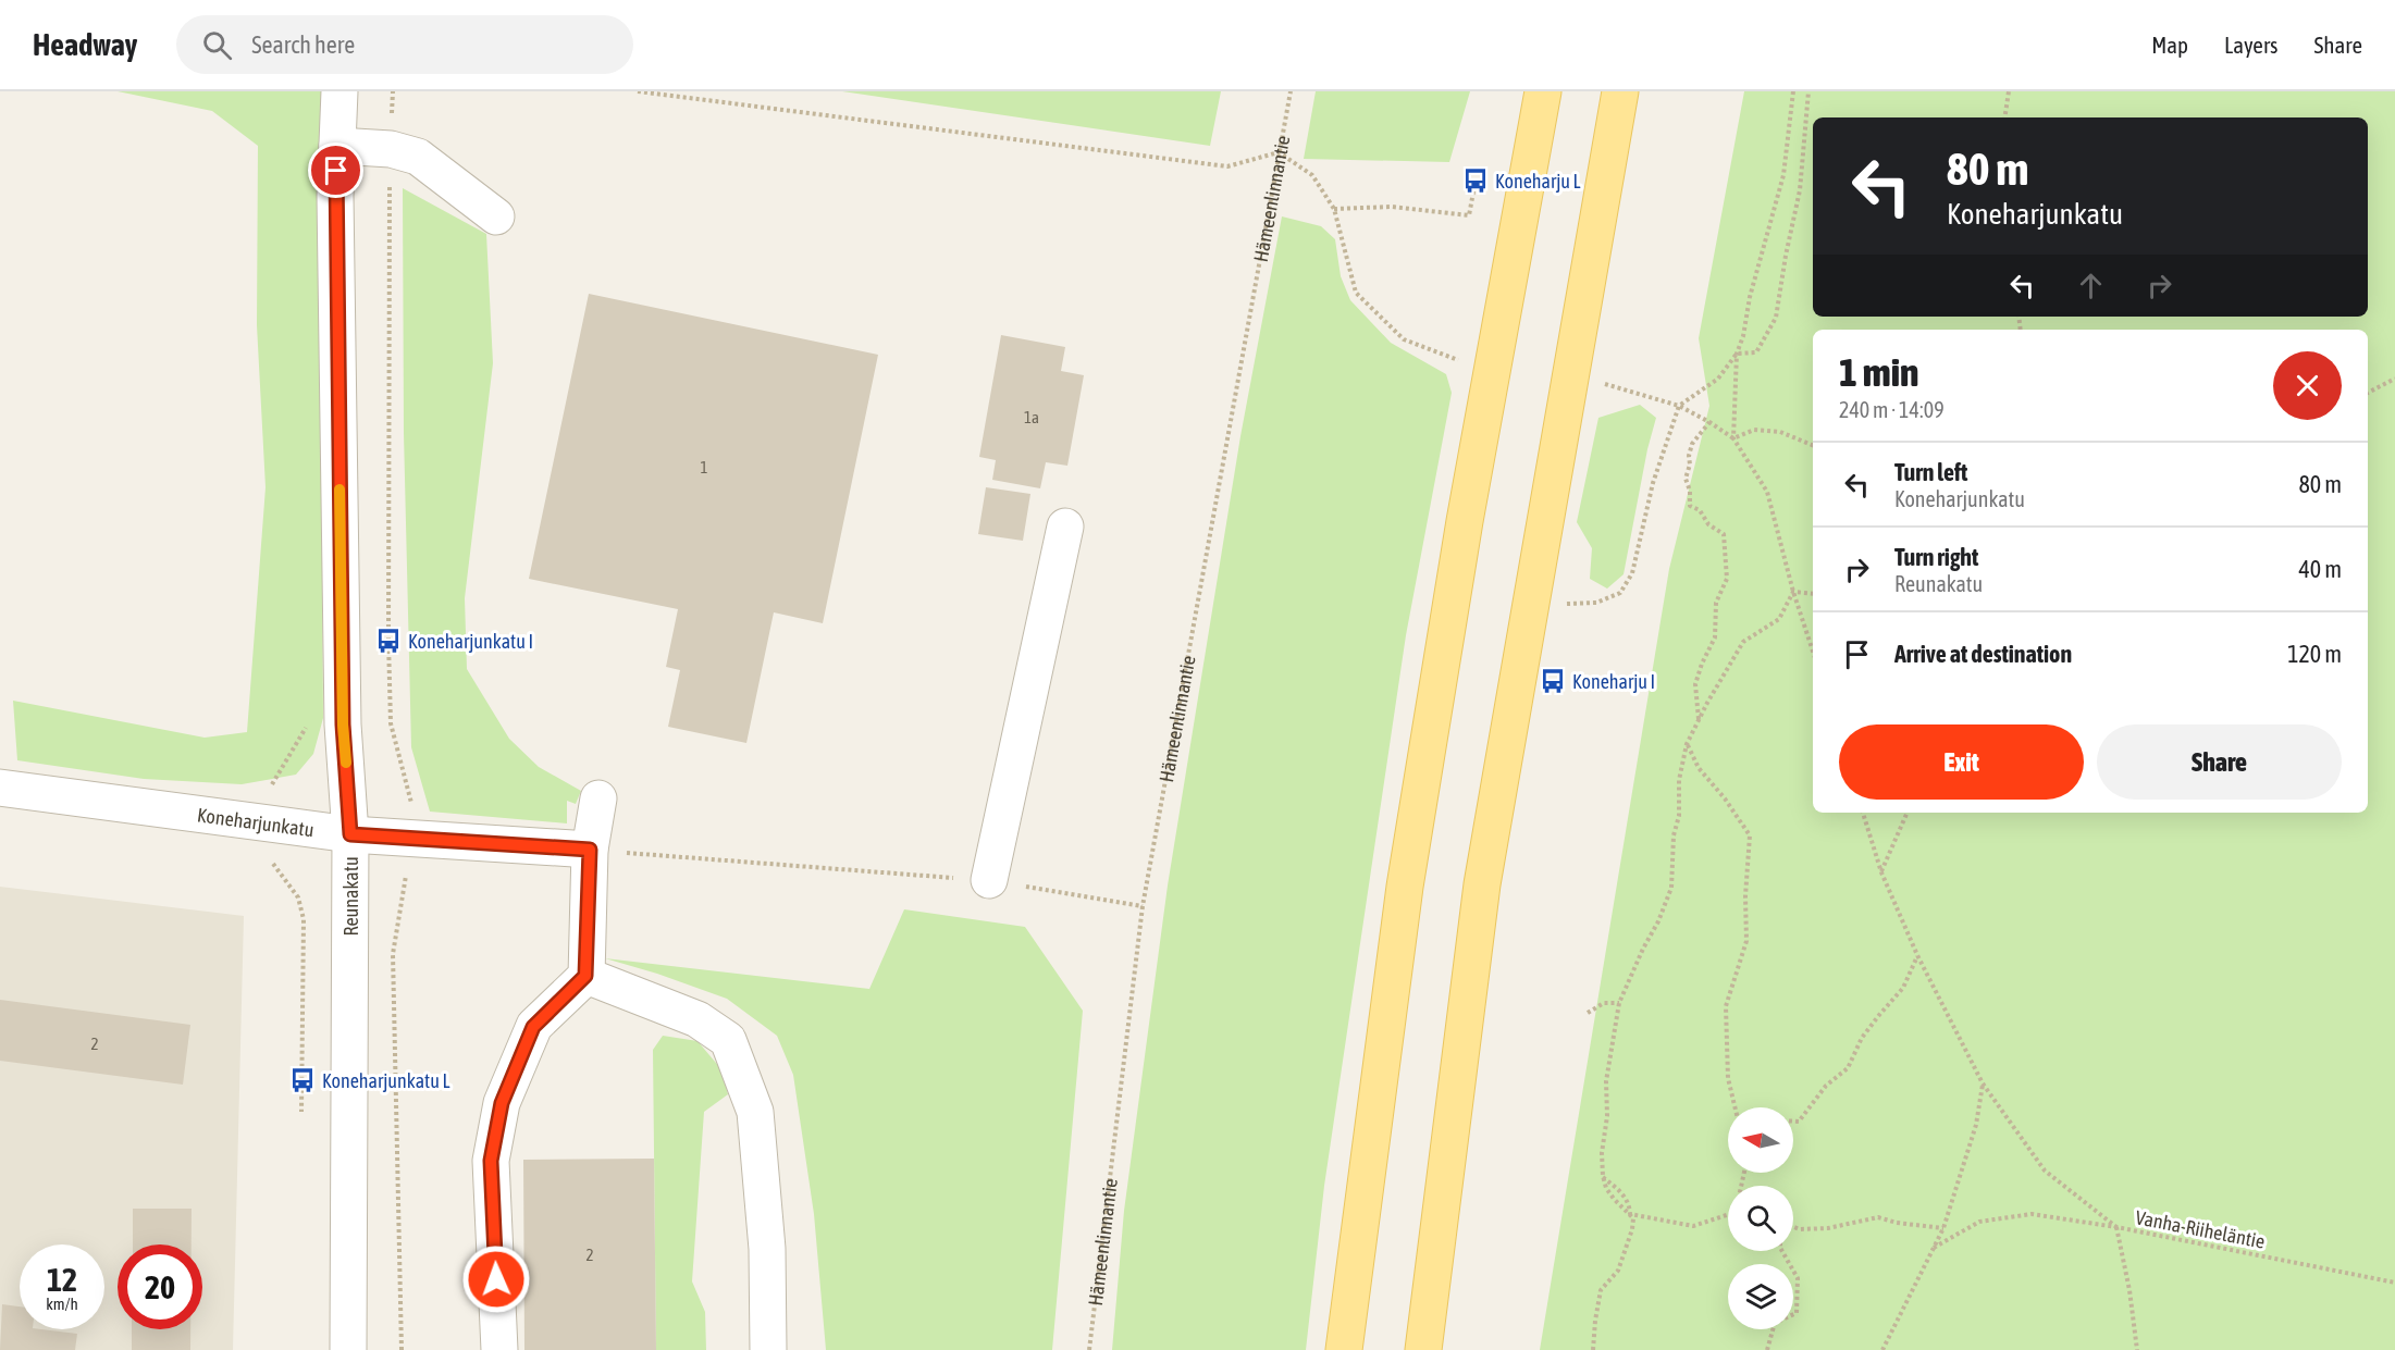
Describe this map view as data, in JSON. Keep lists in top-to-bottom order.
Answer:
{
  "streets": {
    "street": ["Koneharjunkatu", "Reunakatu"],
    "path": ["Hämeenlinnantie", "Vanha-Riiheläntie"]
  },
  "crossings": [
    ["Koneharjunkatu", "Reunakatu"]
  ],
  "places": {
    "bus stop": [
      "Koneharju L",
      "Koneharjunkatu I",
      "Koneharju I",
      "Koneharjunkatu L"
    ]
  },
  "house_numbers": [
    "1a",
    "1",
    "2",
    "2"
  ],
  "north": "left",
  "page": {
    "header": "Headway",
    "search": "Search here",
    "nav": ["Map", "Layers", "Share"],
    "turn": ["80 m", "Koneharjunkatu"],
    "heading": ["1 min", "240 m · 14:09"],
    "list": [
      {
        "name": "Turn left",
        "note": "Koneharjunkatu",
        "value": "80 m"
      },
      {
        "name": "Turn right",
        "note": "Reunakatu",
        "value": "40 m"
      },
      {
        "name": "Arrive at destination",
        "value": "120 m"
      }
    ],
    "buttons": ["Exit", "Share"],
    "speed": "12 km/h",
    "limit": "20"
  }
}
